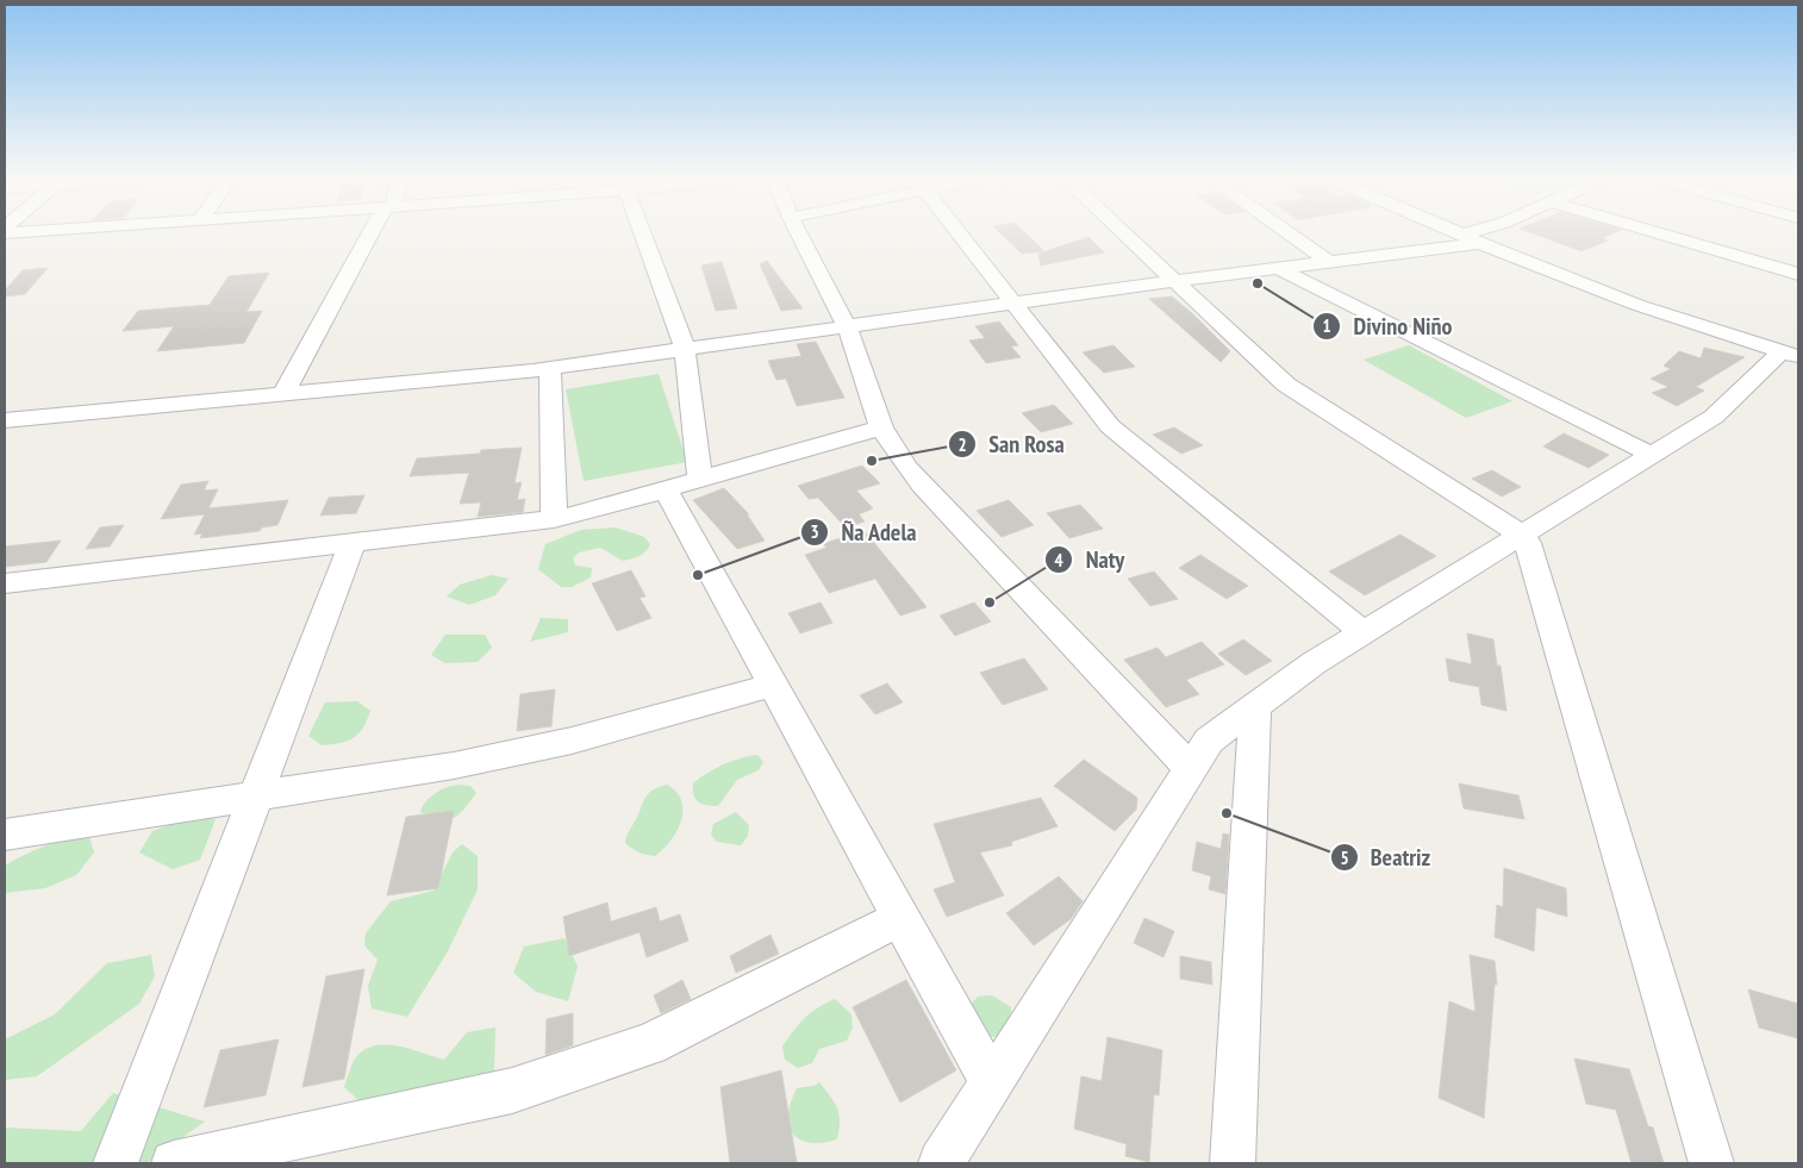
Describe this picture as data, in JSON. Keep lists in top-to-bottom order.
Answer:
{
  "places": [
    "Divino Niño",
    "San Rosa",
    "Ña Adela",
    "Naty",
    "Beatriz"
  ]
}
